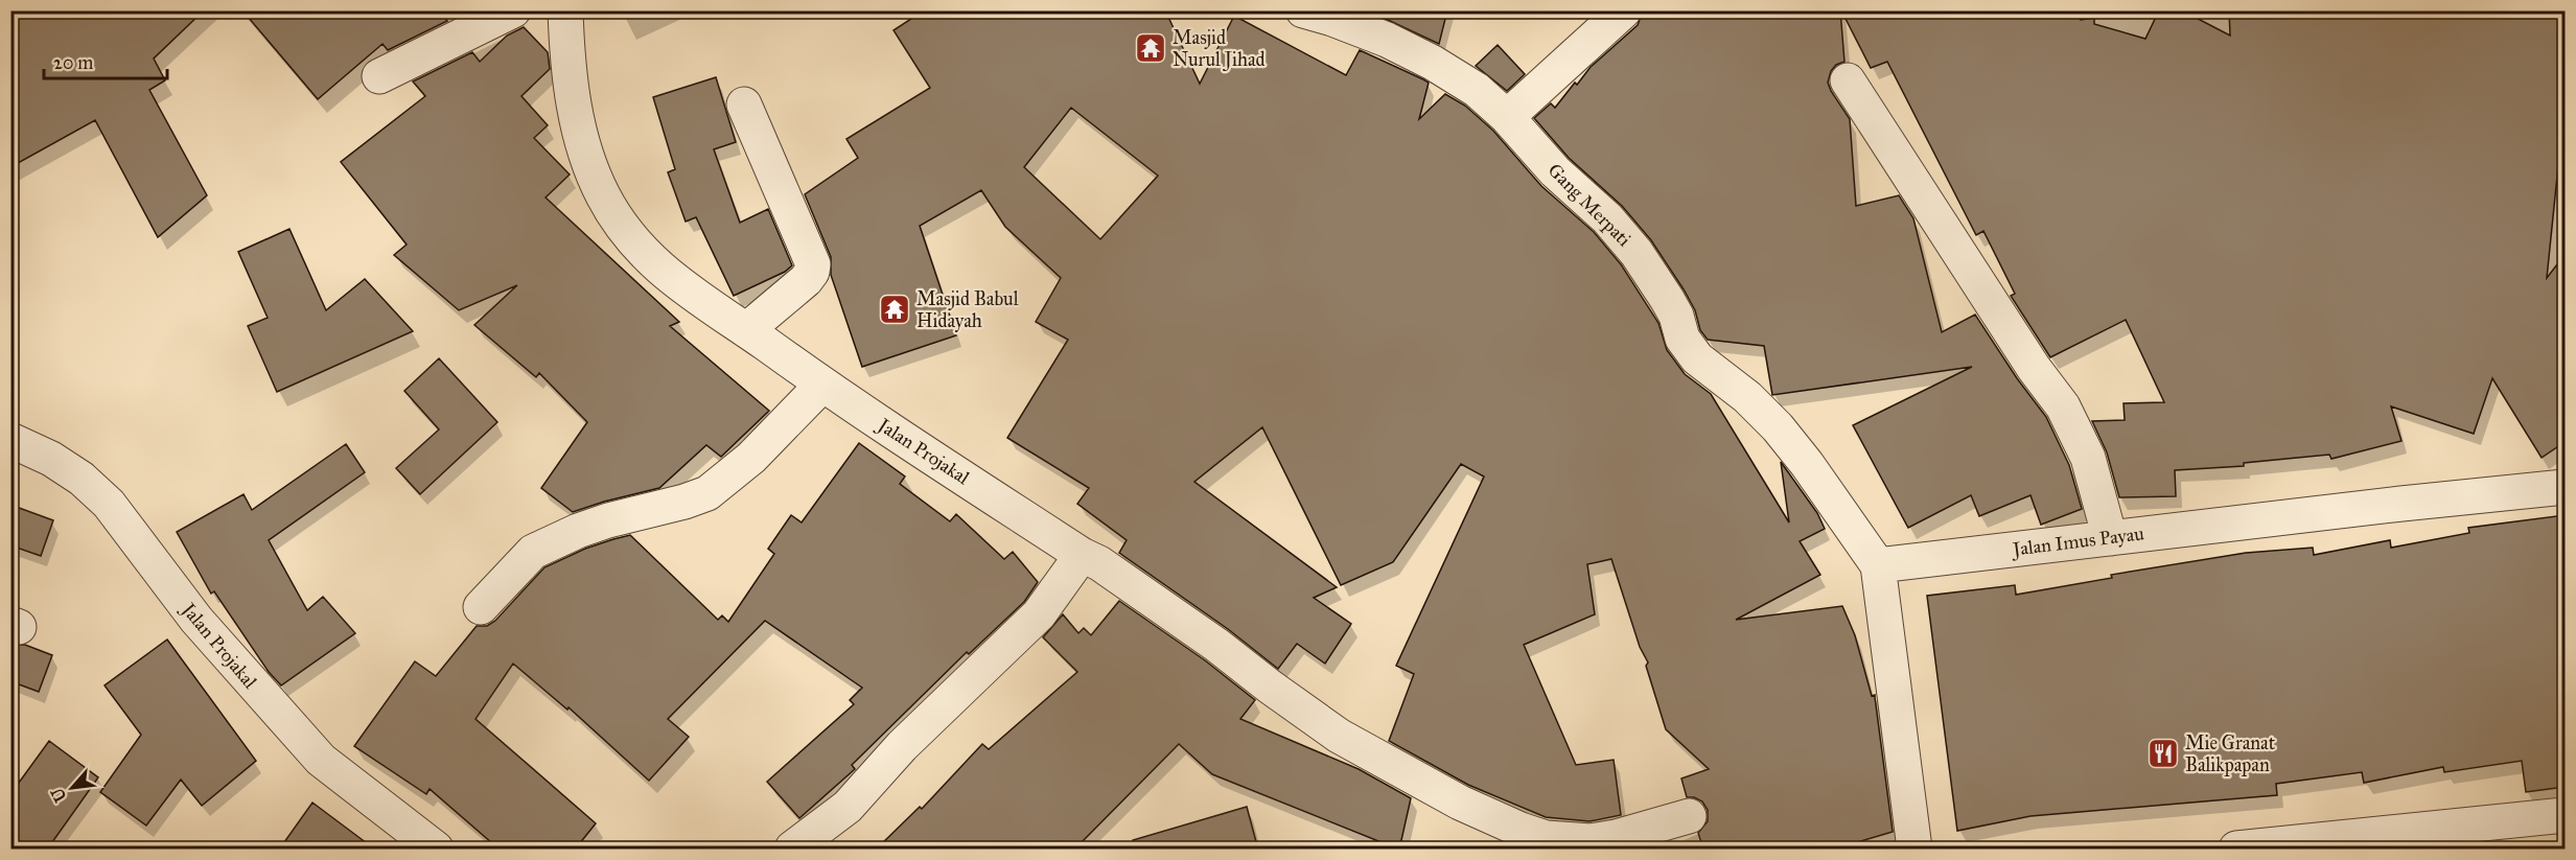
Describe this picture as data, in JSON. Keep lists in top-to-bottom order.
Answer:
{
  "streets": {
    "street": ["Gang Merpati", "Jalan Projakal", "Jalan Imus Payau"]
  },
  "crossings": [
    ["Gang Merpati", "Jalan Imus Payau"]
  ],
  "places": {
    "temple": ["Masjid Nurul Jihad", "Masjid Babul Hidayah"],
    "restaurant": ["Mie Granat Balikpapan"]
  },
  "scale_bar": "20 m",
  "north": "bottom left"
}
